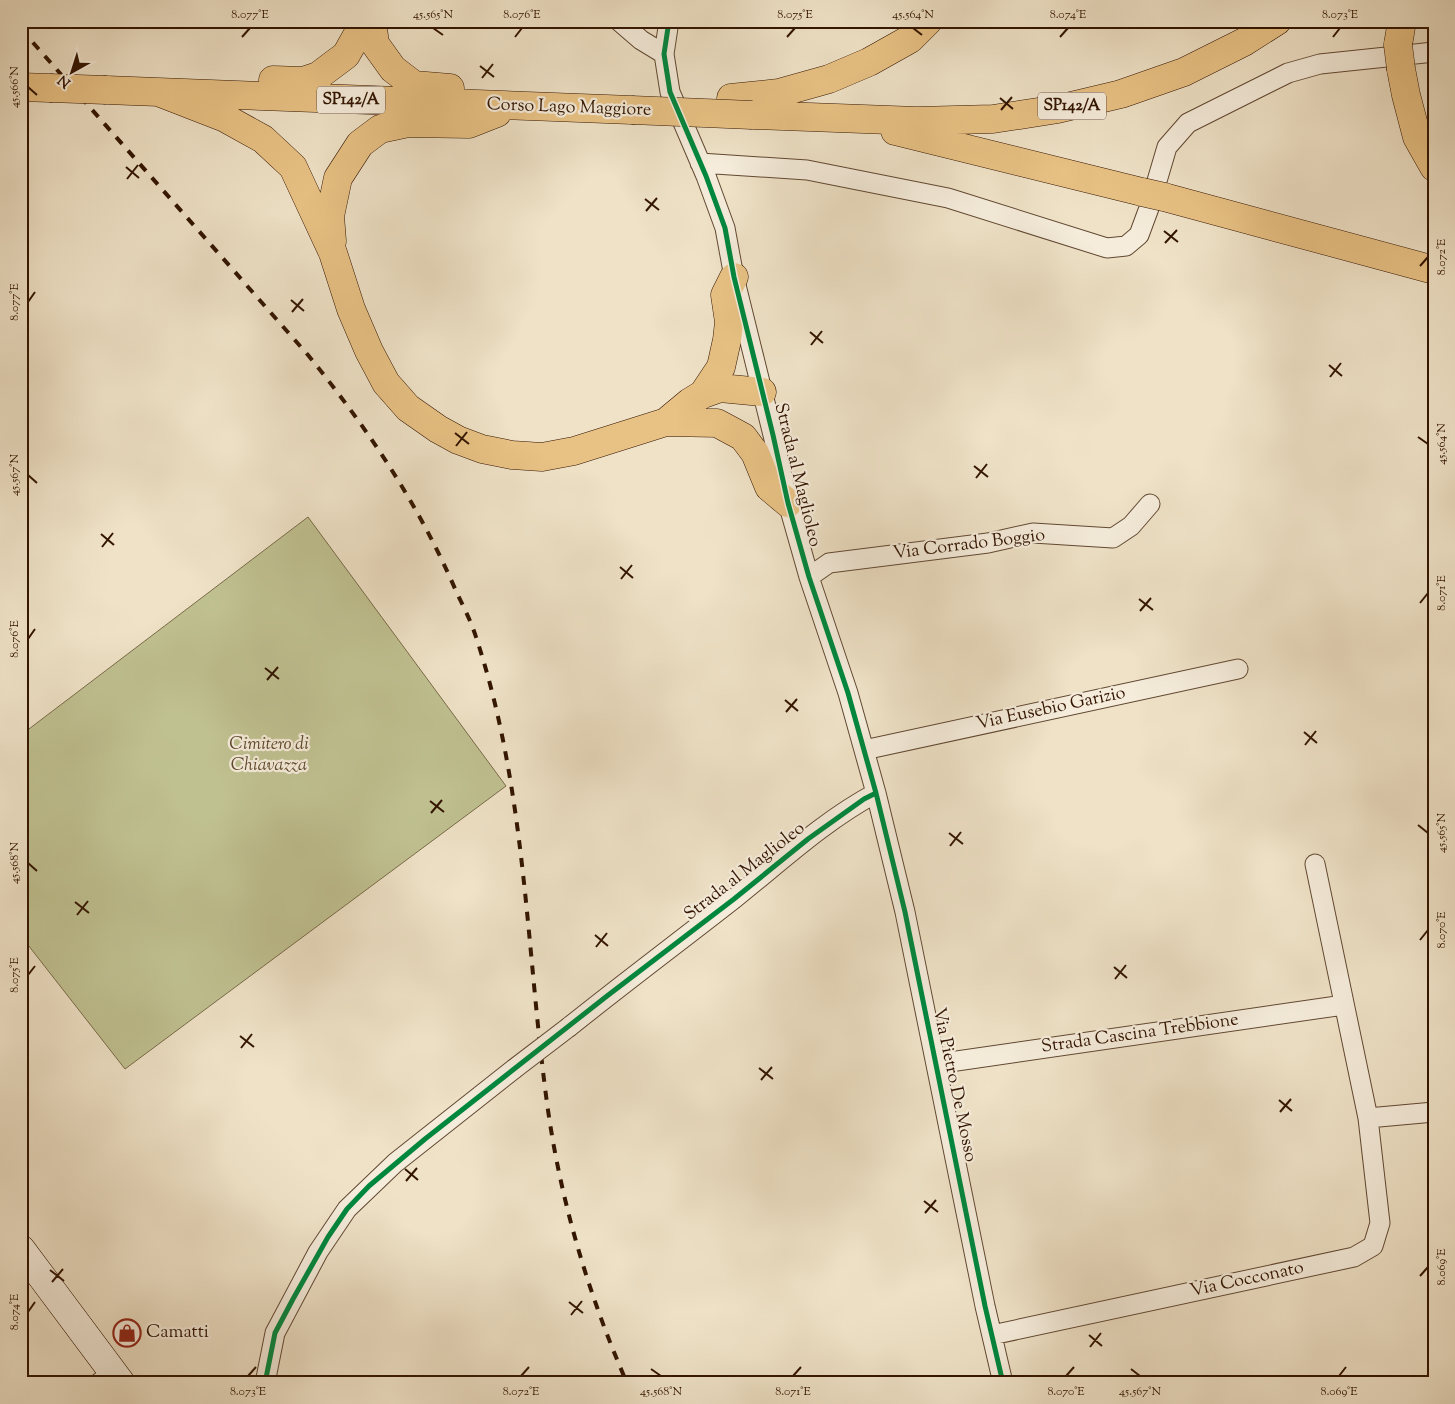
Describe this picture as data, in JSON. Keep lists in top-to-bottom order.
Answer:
{
  "streets": {
    "highway": ["SP142/A", "Corso Lago Maggiore"],
    "street": [
      "Strada al Maglioleo",
      "Via Corrado Boggio",
      "Via Eusebio Garizio",
      "Strada Cascina Trebbione",
      "Via Pietro De Mosso",
      "Via Cocconato"
    ]
  },
  "crossings": [
    ["Strada al Maglioleo", "Via Corrado Boggio"],
    ["Strada al Maglioleo", "Via Eusebio Garizio"],
    ["Strada al Maglioleo", "Via Pietro De Mosso"],
    ["Strada Cascina Trebbione", "Via Pietro De Mosso"],
    ["Via Pietro De Mosso", "Via Cocconato"]
  ],
  "parks": ["Cimitero di Chiavazza"],
  "places": {
    "shop": ["Camatti"]
  },
  "north": "bottom left",
  "coordinates": [
    "8.077°E",
    "45.565°N",
    "8.076°E",
    "8.075°E",
    "45.564°N",
    "8.074°E",
    "8.073°E",
    "45.566°N",
    "8.072°E",
    "45.567°N",
    "8.071°E",
    "45.568°N",
    "8.070°E",
    "8.069°E"
  ]
}
